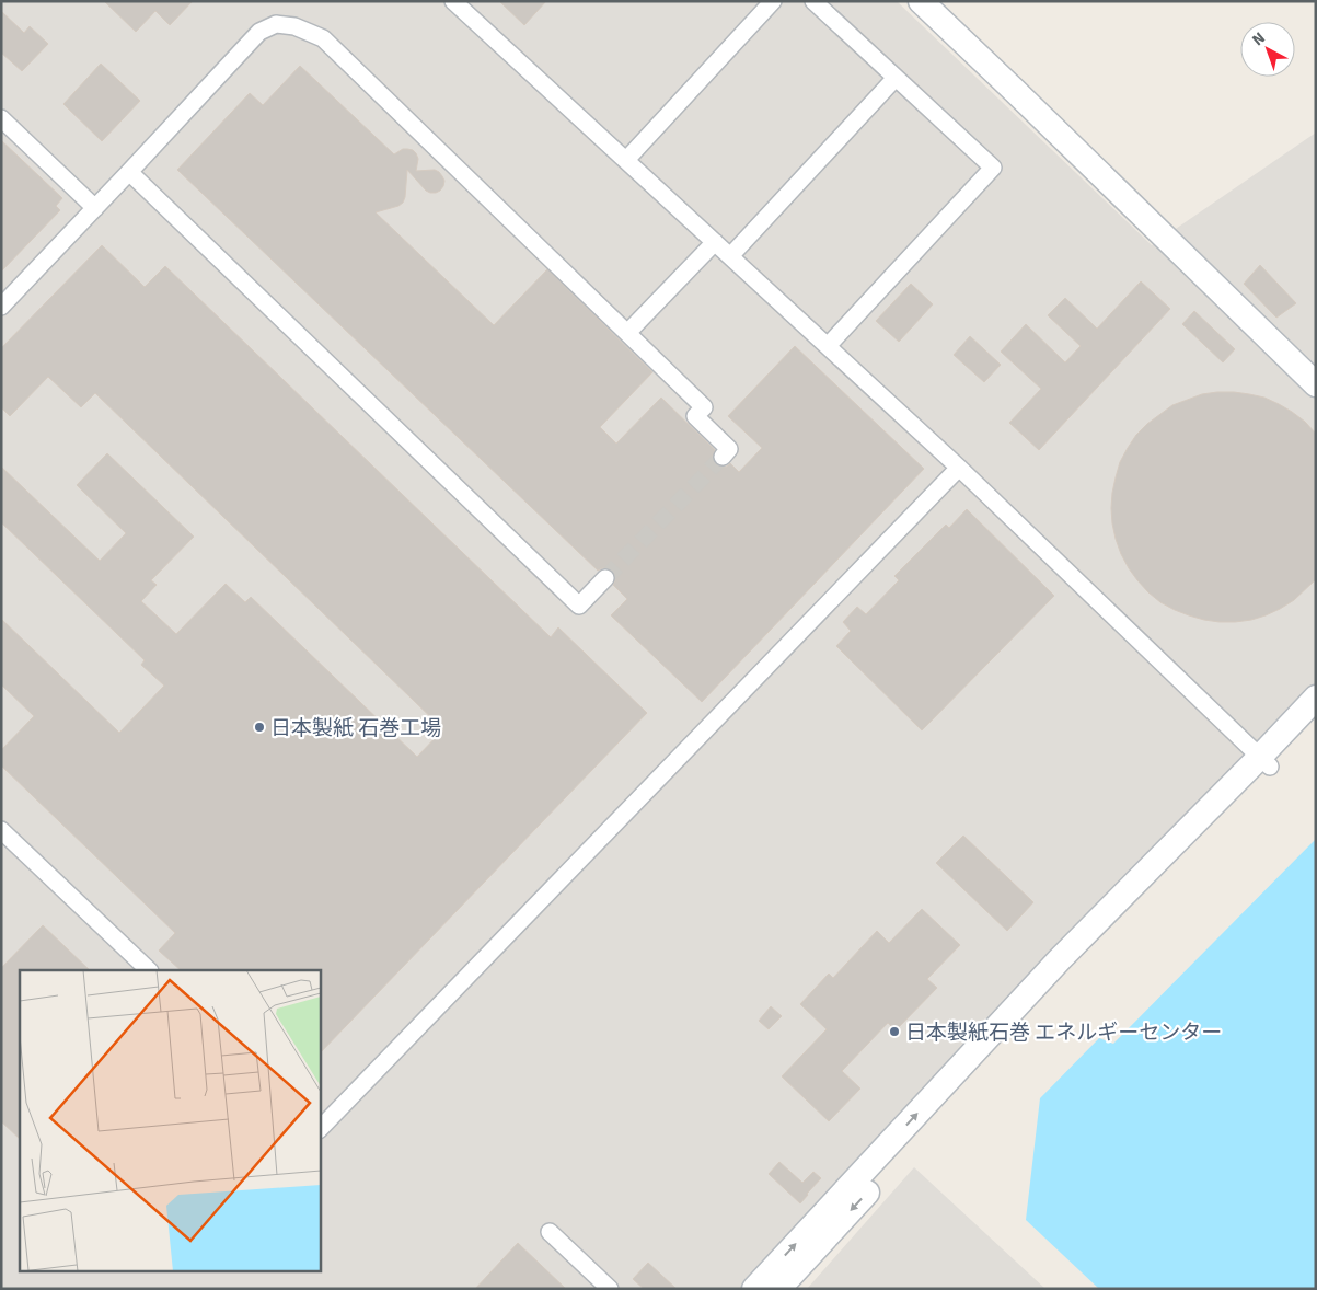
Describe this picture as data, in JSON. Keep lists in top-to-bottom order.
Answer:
{
  "places": ["日本製紙 石巻工場", "日本製紙石巻 エネルギーセンター"],
  "north": "top left"
}
